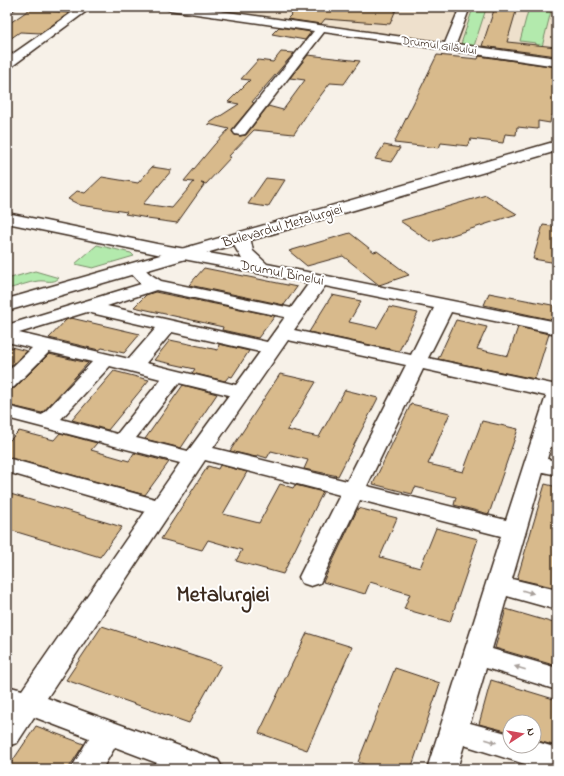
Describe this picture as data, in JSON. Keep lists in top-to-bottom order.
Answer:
{
  "streets": {
    "main road": ["Bulevardul Metalurgiei"],
    "street": ["Drumul Gilăului", "Drumul Binelui"]
  },
  "crossings": [
    ["Bulevardul Metalurgiei", "Drumul Binelui"]
  ],
  "districts": ["Metalurgiei"],
  "north": "right"
}
